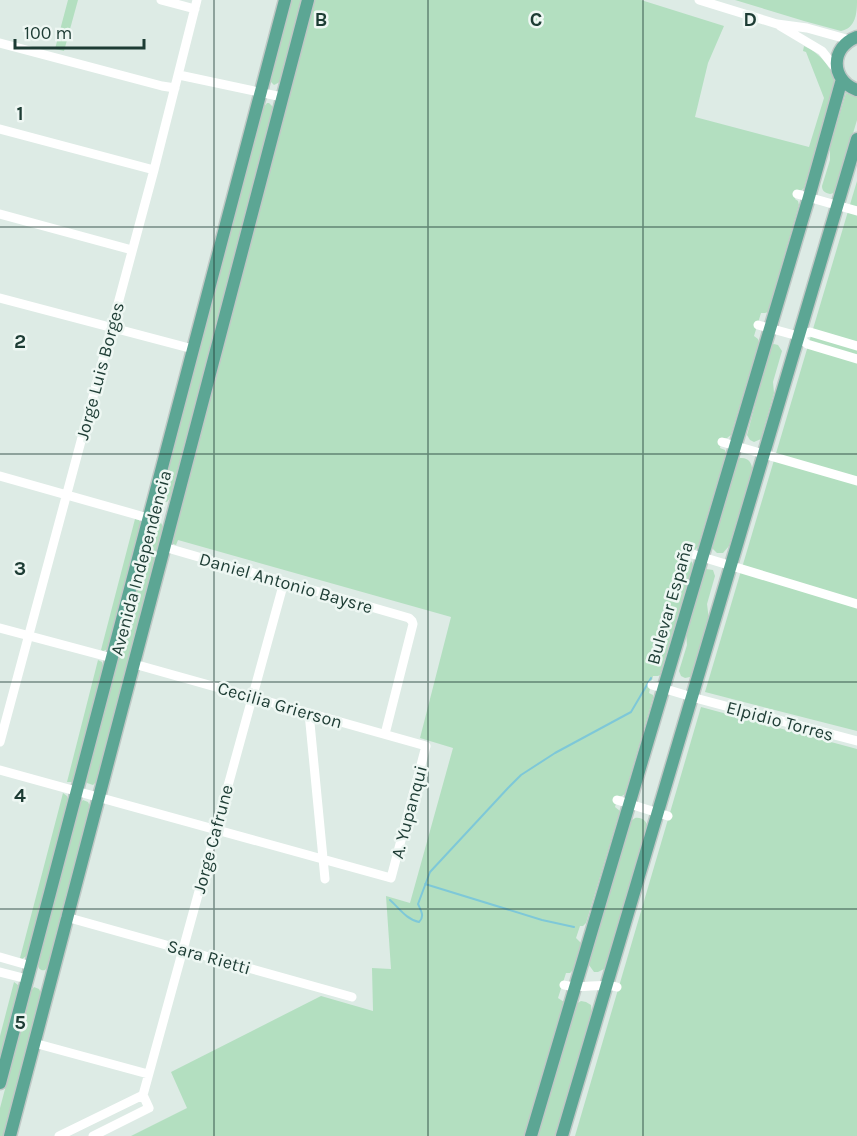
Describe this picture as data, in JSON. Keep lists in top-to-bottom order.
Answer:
{
  "streets": {
    "main road": ["Avenida Independencia", "Bulevar España"],
    "street": [
      "Jorge Luis Borges",
      "Daniel Antonio Baysre",
      "Cecilia Grierson",
      "Elpidio Torres",
      "A. Yupanqui",
      "Jorge Cafrune",
      "Sara Rietti"
    ]
  },
  "crossings": [
    ["Avenida Independencia", "Daniel Antonio Baysre"],
    ["Avenida Independencia", "Cecilia Grierson"],
    ["Avenida Independencia", "Sara Rietti"],
    ["Daniel Antonio Baysre", "Cecilia Grierson"],
    ["Daniel Antonio Baysre", "Jorge Cafrune"],
    ["Bulevar España", "Elpidio Torres"],
    ["Cecilia Grierson", "A. Yupanqui"],
    ["Cecilia Grierson", "Jorge Cafrune"],
    ["Jorge Cafrune", "Sara Rietti"]
  ],
  "scale_bar": "100 m",
  "grid": {
    "columns": ["B", "C", "D"],
    "rows": [
      "1",
      "2",
      "3",
      "4",
      "5"
    ]
  }
}
